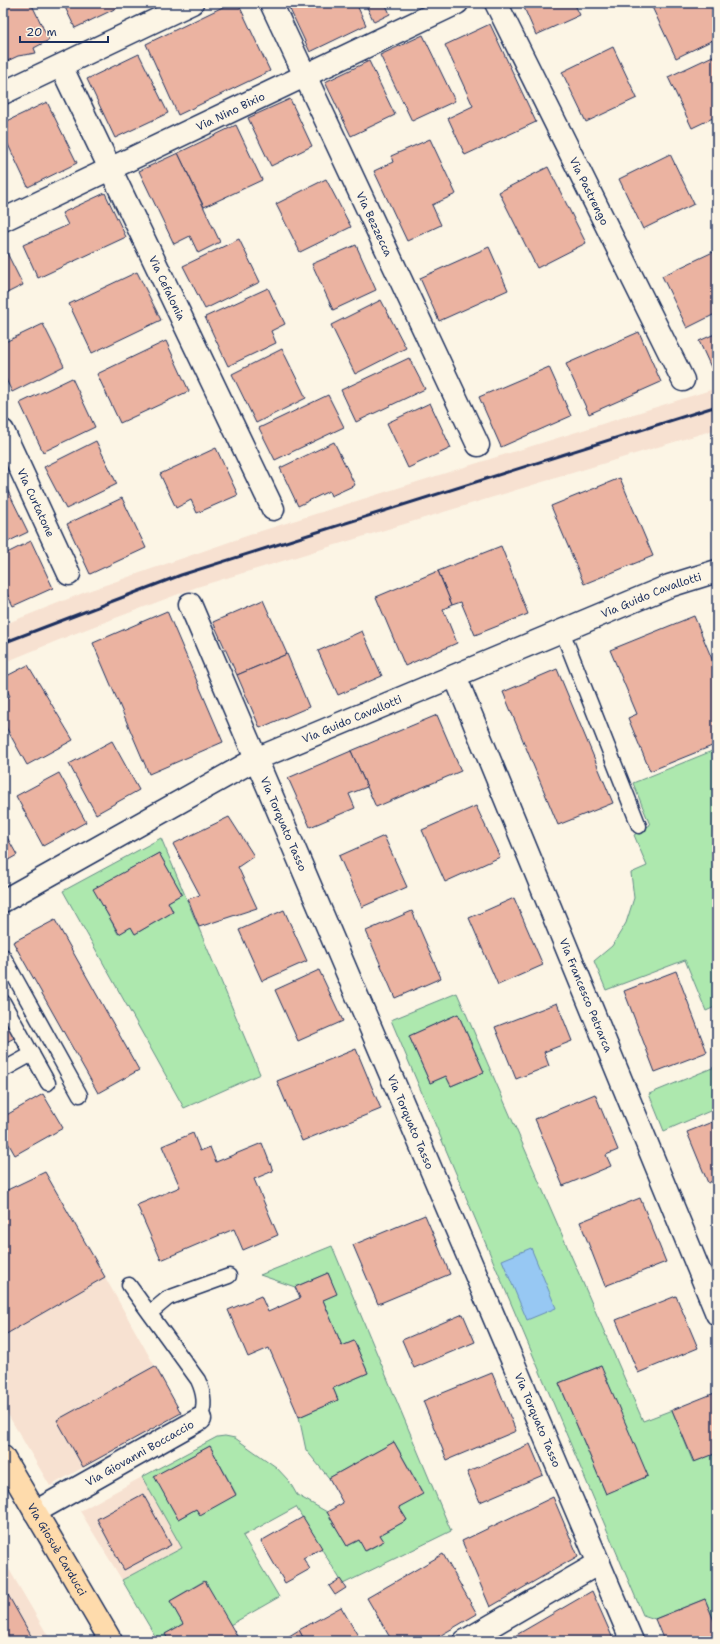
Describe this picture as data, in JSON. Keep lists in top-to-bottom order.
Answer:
{
  "streets": {
    "main road": ["Via Giosuè Carducci"],
    "street": [
      "Via Nino Bixio",
      "Via Pastrengo",
      "Via Bezzecca",
      "Via Cefalonia",
      "Via Curtatone",
      "Via Guido Cavallotti",
      "Via Torquato Tasso",
      "Via Francesco Petrarca",
      "Via Giovanni Boccaccio"
    ]
  },
  "crossings": [
    ["Via Nino Bixio", "Via Bezzecca"],
    ["Via Nino Bixio", "Via Cefalonia"],
    ["Via Guido Cavallotti", "Via Torquato Tasso"],
    ["Via Guido Cavallotti", "Via Francesco Petrarca"],
    ["Via Giovanni Boccaccio", "Via Giosuè Carducci"]
  ],
  "scale_bar": "20 m"
}
